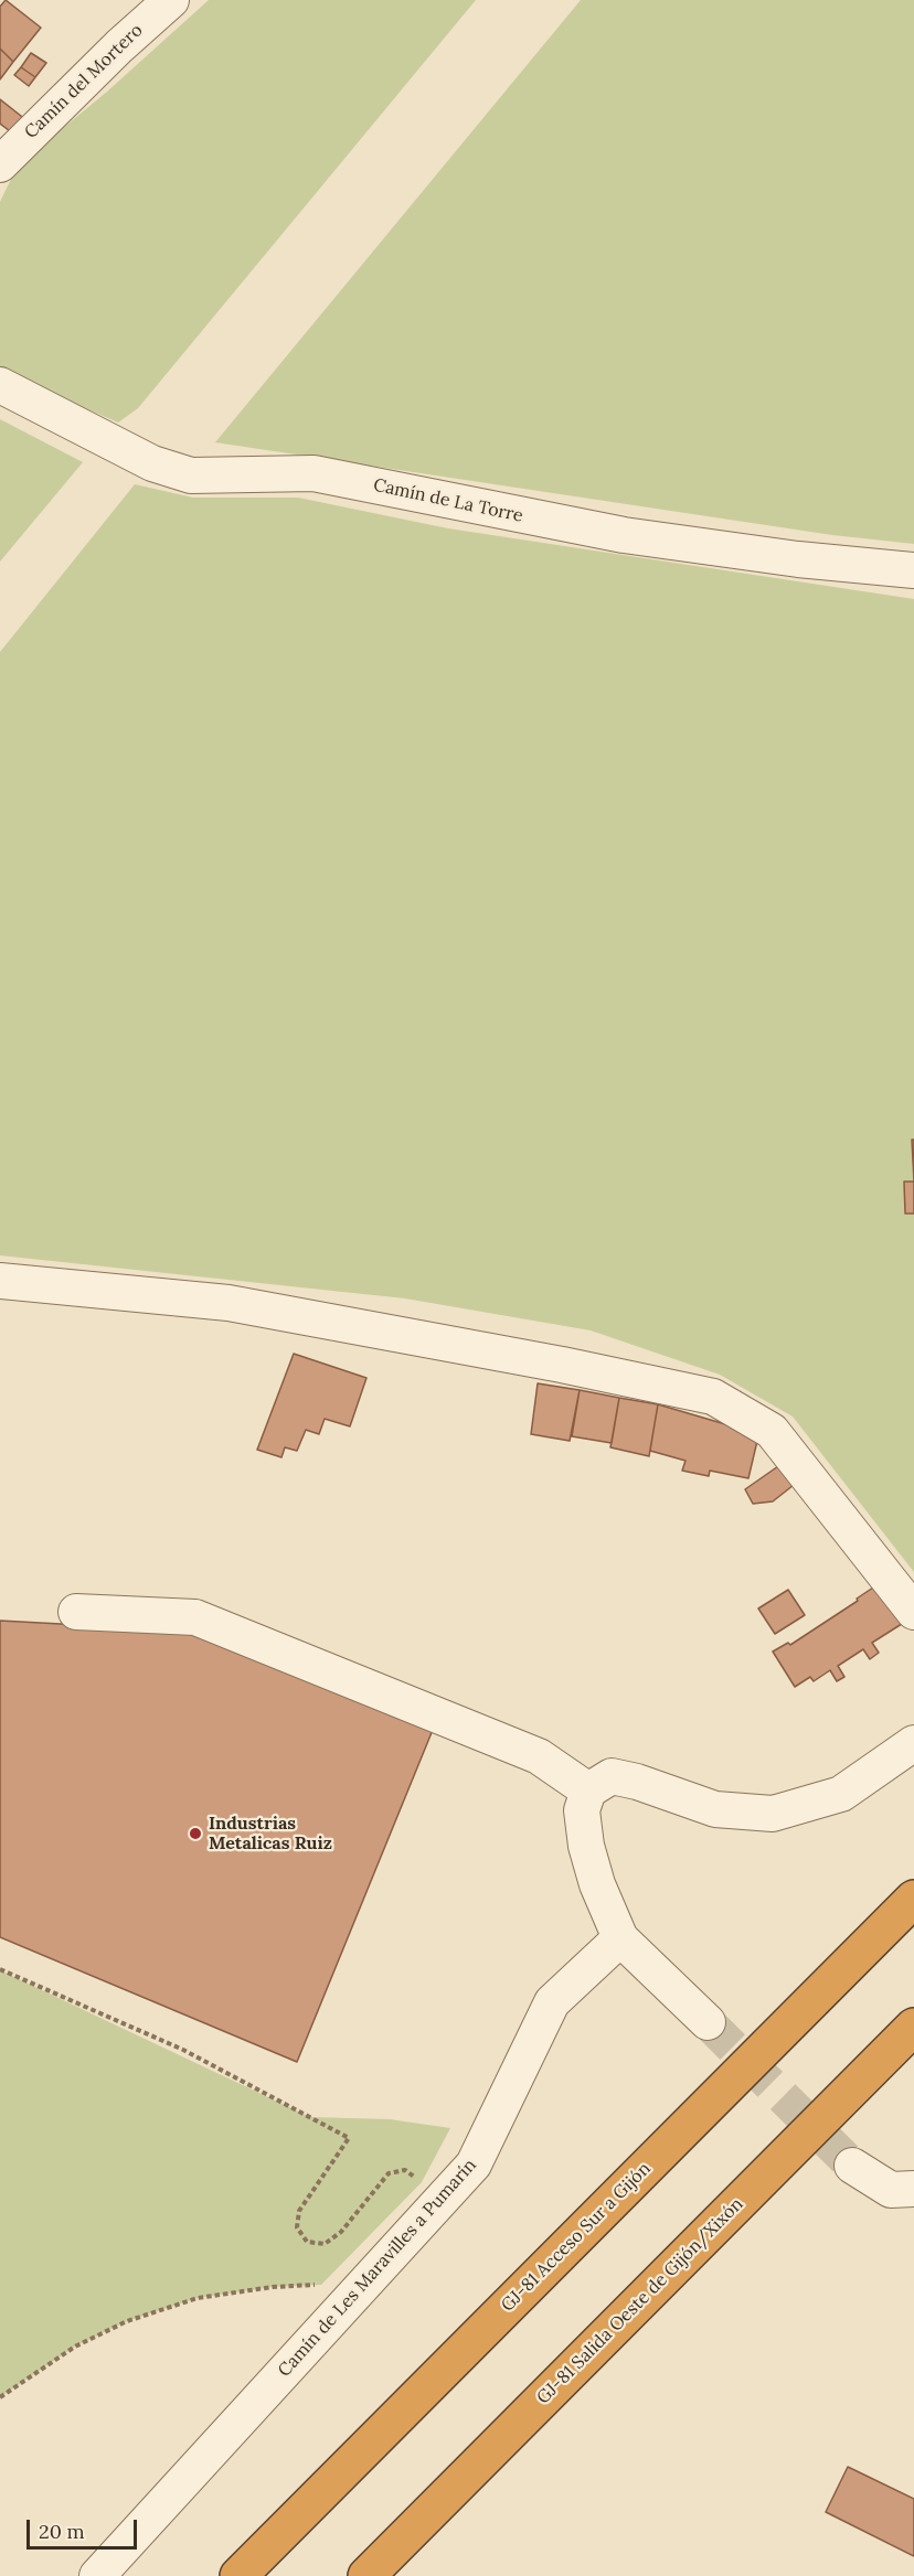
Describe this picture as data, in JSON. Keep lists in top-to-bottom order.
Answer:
{
  "streets": {
    "highway": ["GJ-81 Acceso Sur a Gijón", "GJ-81 Salida Oeste de Gijón/Xixón"],
    "street": ["Camín del Mortero", "Camín de La Torre", "Camín de Les Maravilles a Pumarín"]
  },
  "places": ["Industrias Metalicas Ruiz"],
  "scale_bar": "20 m"
}
